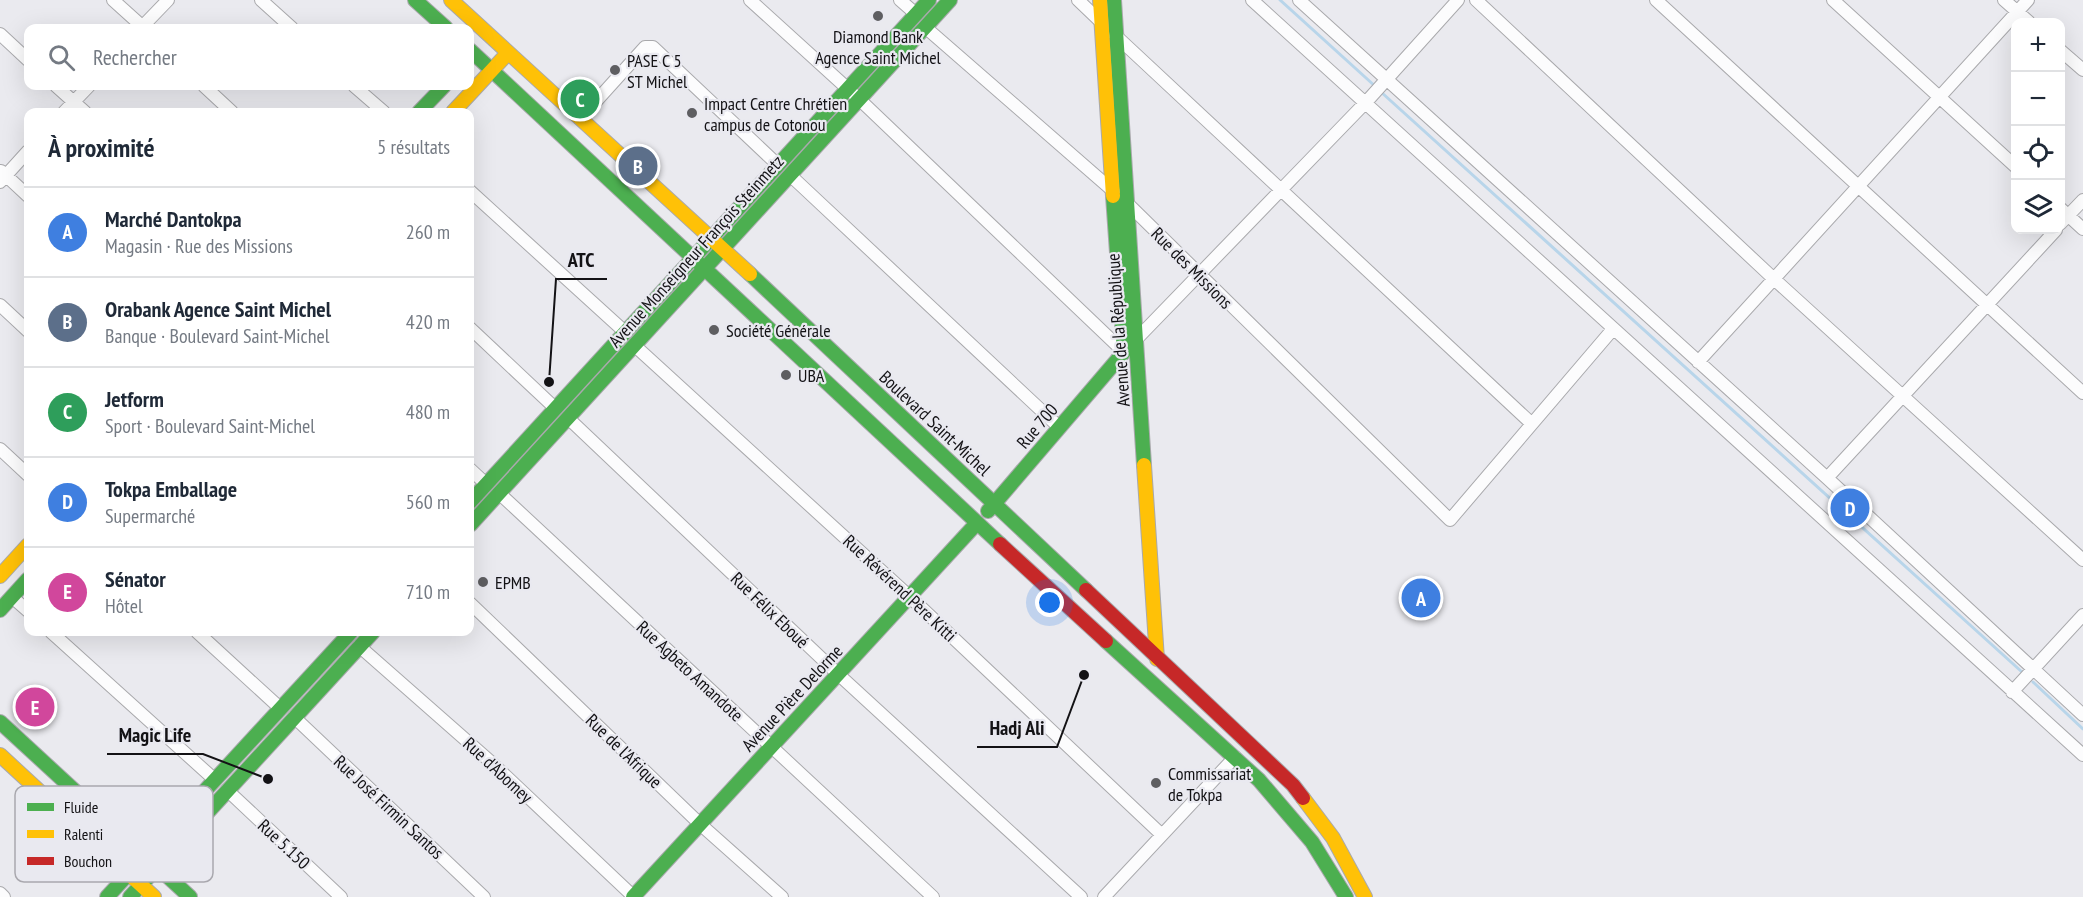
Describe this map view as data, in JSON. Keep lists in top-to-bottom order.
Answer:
{
  "streets": {
    "main road": [
      "Avenue Monseigneur François Steinmetz",
      "Avenue de la République",
      "Boulevard Saint-Michel",
      "Rue 700",
      "Avenue Pière Delorme"
    ],
    "street": [
      "Rue des Missions",
      "Rue Révérend Père Kitti",
      "Rue Félix Eboué",
      "Rue Agbeto Amandote",
      "Rue de l'Afrique",
      "Rue d'Abomey",
      "Rue José Firmin Santos",
      "Rue 5.150"
    ]
  },
  "crossings": [
    ["Avenue Monseigneur François Steinmetz", "Rue des Missions"],
    ["Avenue Monseigneur François Steinmetz", "Boulevard Saint-Michel"],
    ["Avenue Monseigneur François Steinmetz", "Rue Révérend Père Kitti"],
    ["Avenue Monseigneur François Steinmetz", "Rue Félix Eboué"],
    ["Avenue Monseigneur François Steinmetz", "Rue Agbeto Amandote"],
    ["Rue des Missions", "Avenue de la République"],
    ["Avenue de la République", "Boulevard Saint-Michel"],
    ["Avenue de la République", "Rue 700"],
    ["Boulevard Saint-Michel", "Rue 700"],
    ["Rue 700", "Avenue Pière Delorme"],
    ["Rue Révérend Père Kitti", "Avenue Pière Delorme"],
    ["Rue Félix Eboué", "Avenue Pière Delorme"],
    ["Rue Agbeto Amandote", "Avenue Pière Delorme"],
    ["Avenue Pière Delorme", "Rue de l'Afrique"],
    ["Avenue Pière Delorme", "Rue d'Abomey"]
  ],
  "places": [
    "Diamond Bank Agence Saint Michel",
    "PASE C 5 ST Michel",
    "Impact Centre Chrétien campus de Cotonou",
    "Société Générale",
    "UBA",
    "ATC",
    "EPMB",
    "Hadj Ali",
    "Magic Life",
    "Commissariat de Tokpa"
  ],
  "legend": ["Fluide", "Ralenti", "Bouchon"],
  "page": {
    "map_buttons": ["+", "−"],
    "search": "Rechercher",
    "pins": [
      "C",
      "B",
      "D",
      "A",
      "E"
    ],
    "heading": ["À proximité", "5 résultats"],
    "list": [
      {
        "mark": "A",
        "name": "Marché Dantokpa",
        "note": "Magasin · Rue des Missions",
        "value": "260 m"
      },
      {
        "mark": "B",
        "name": "Orabank Agence Saint Michel",
        "note": "Banque · Boulevard Saint-Michel",
        "value": "420 m"
      },
      {
        "mark": "C",
        "name": "Jetform",
        "note": "Sport · Boulevard Saint-Michel",
        "value": "480 m"
      },
      {
        "mark": "D",
        "name": "Tokpa Emballage",
        "note": "Supermarché",
        "value": "560 m"
      },
      {
        "mark": "E",
        "name": "Sénator",
        "note": "Hôtel",
        "value": "710 m"
      }
    ]
  }
}
